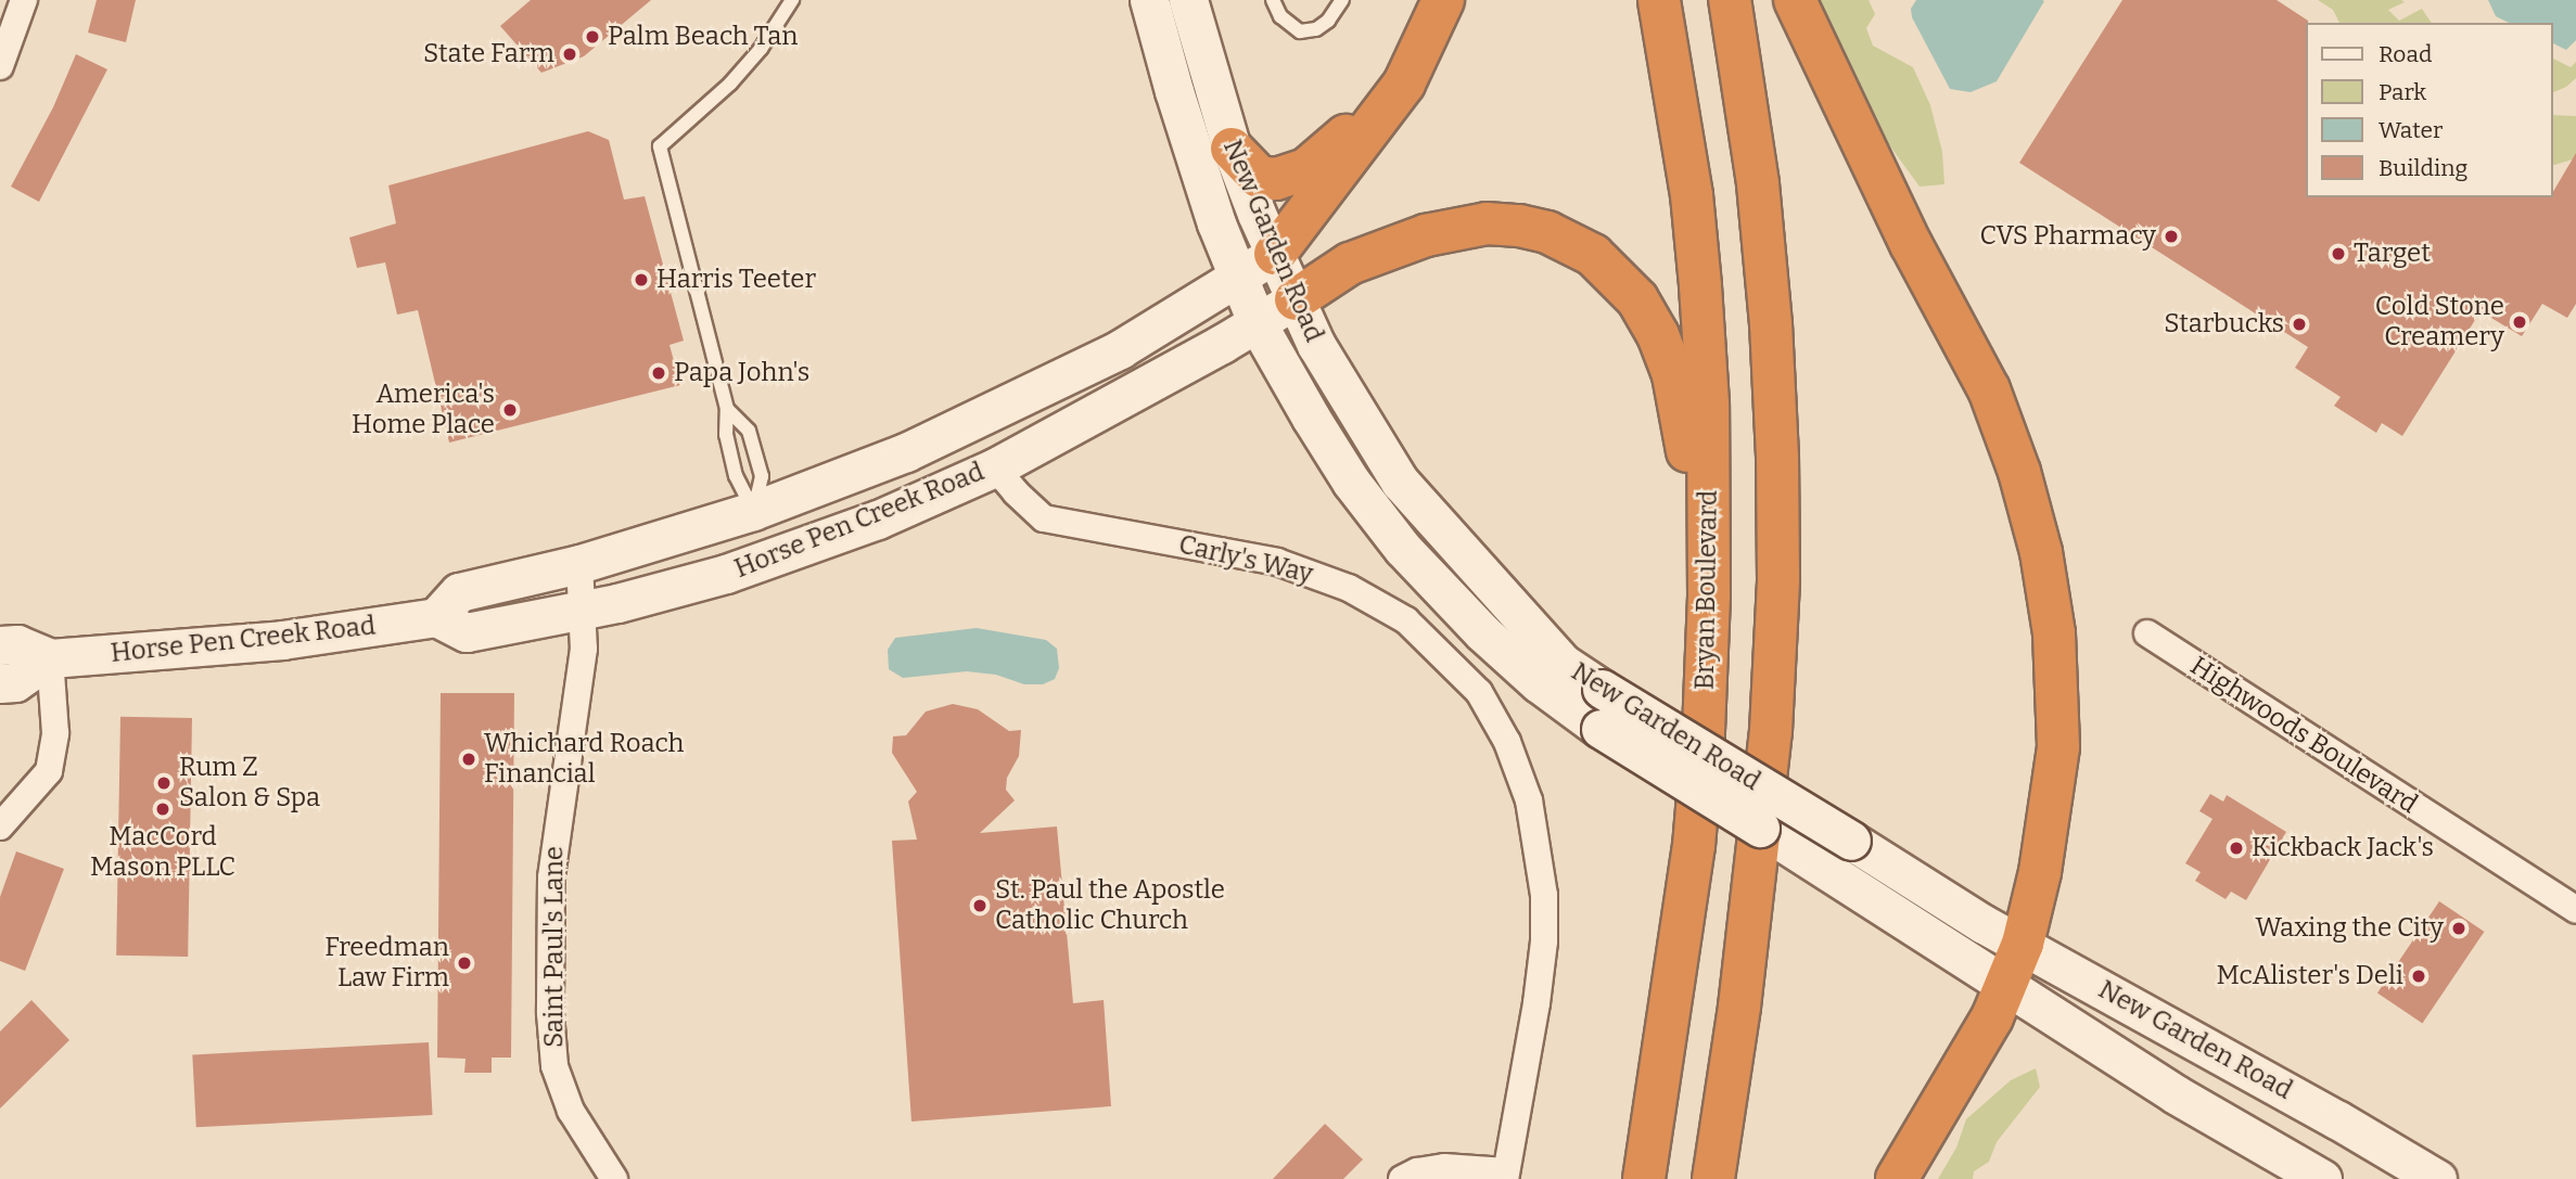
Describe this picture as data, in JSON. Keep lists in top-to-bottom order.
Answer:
{
  "streets": {
    "highway": ["Bryan Boulevard"],
    "main road": ["New Garden Road", "Horse Pen Creek Road"],
    "street": ["Carly's Way", "Highwoods Boulevard", "Saint Paul's Lane"]
  },
  "crossings": [
    ["New Garden Road", "Horse Pen Creek Road"],
    ["Horse Pen Creek Road", "Carly's Way"],
    ["Horse Pen Creek Road", "Saint Paul's Lane"]
  ],
  "places": [
    "Palm Beach Tan",
    "State Farm",
    "CVS Pharmacy",
    "Target",
    "Harris Teeter",
    "Cold Stone Creamery",
    "Starbucks",
    "Papa John's",
    "America's Home Place",
    "Whichard Roach Financial",
    "Rum Z Salon & Spa",
    "MacCord Mason PLLC",
    "Kickback Jack's",
    "St. Paul the Apostle Catholic Church",
    "Waxing the City",
    "Freedman Law Firm",
    "McAlister's Deli"
  ],
  "legend": [
    "Road",
    "Park",
    "Water",
    "Building"
  ]
}
